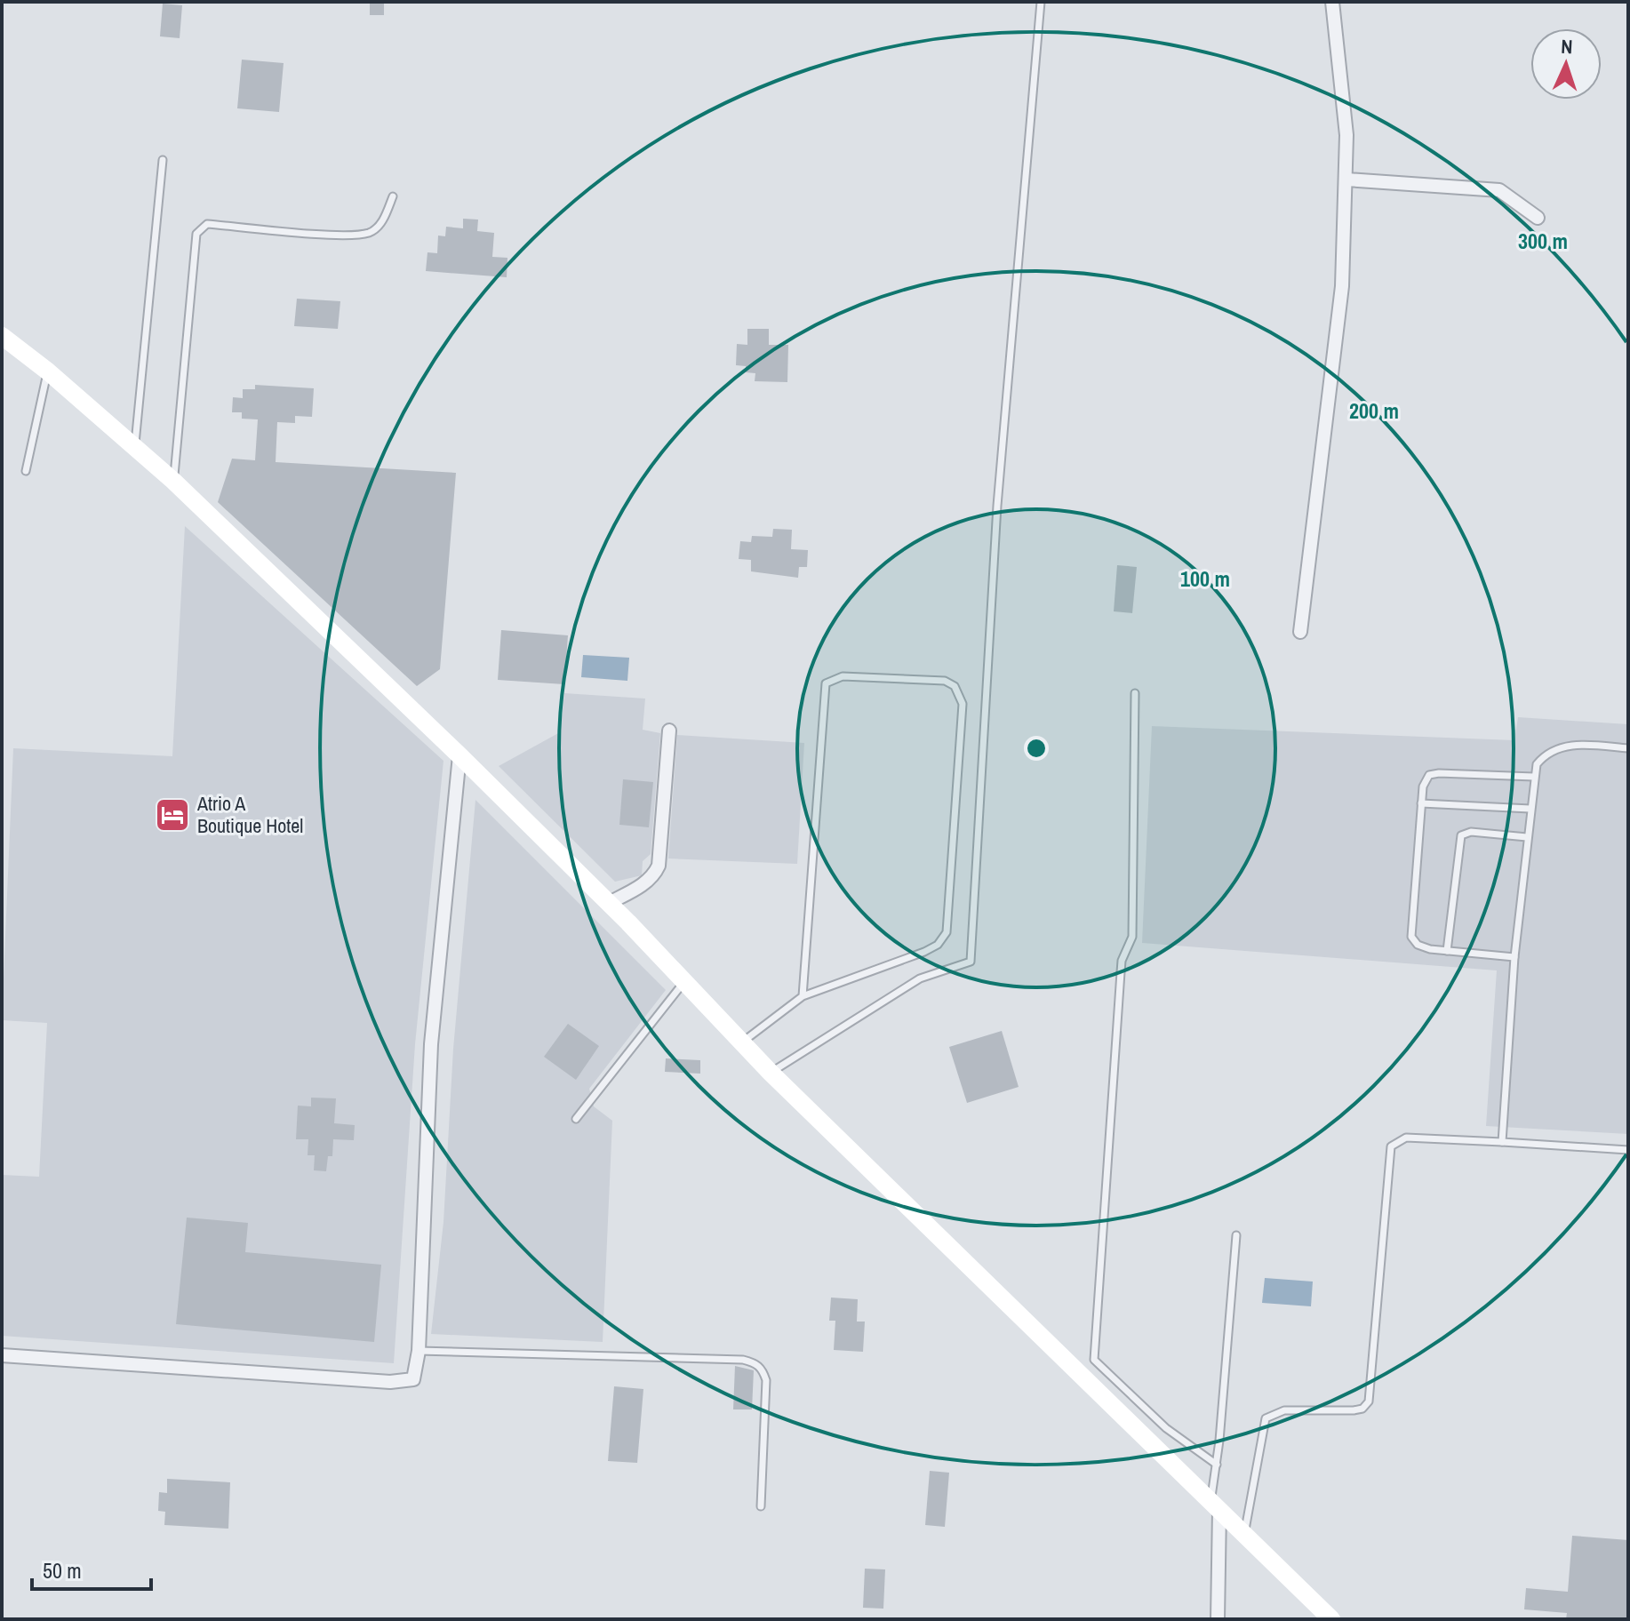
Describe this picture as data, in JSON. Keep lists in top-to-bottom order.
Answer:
{
  "places": {
    "hotel": ["Atrio A Boutique Hotel"]
  },
  "scale_bar": "50 m",
  "north": "top",
  "rings": ["300 m", "200 m", "100 m"]
}
